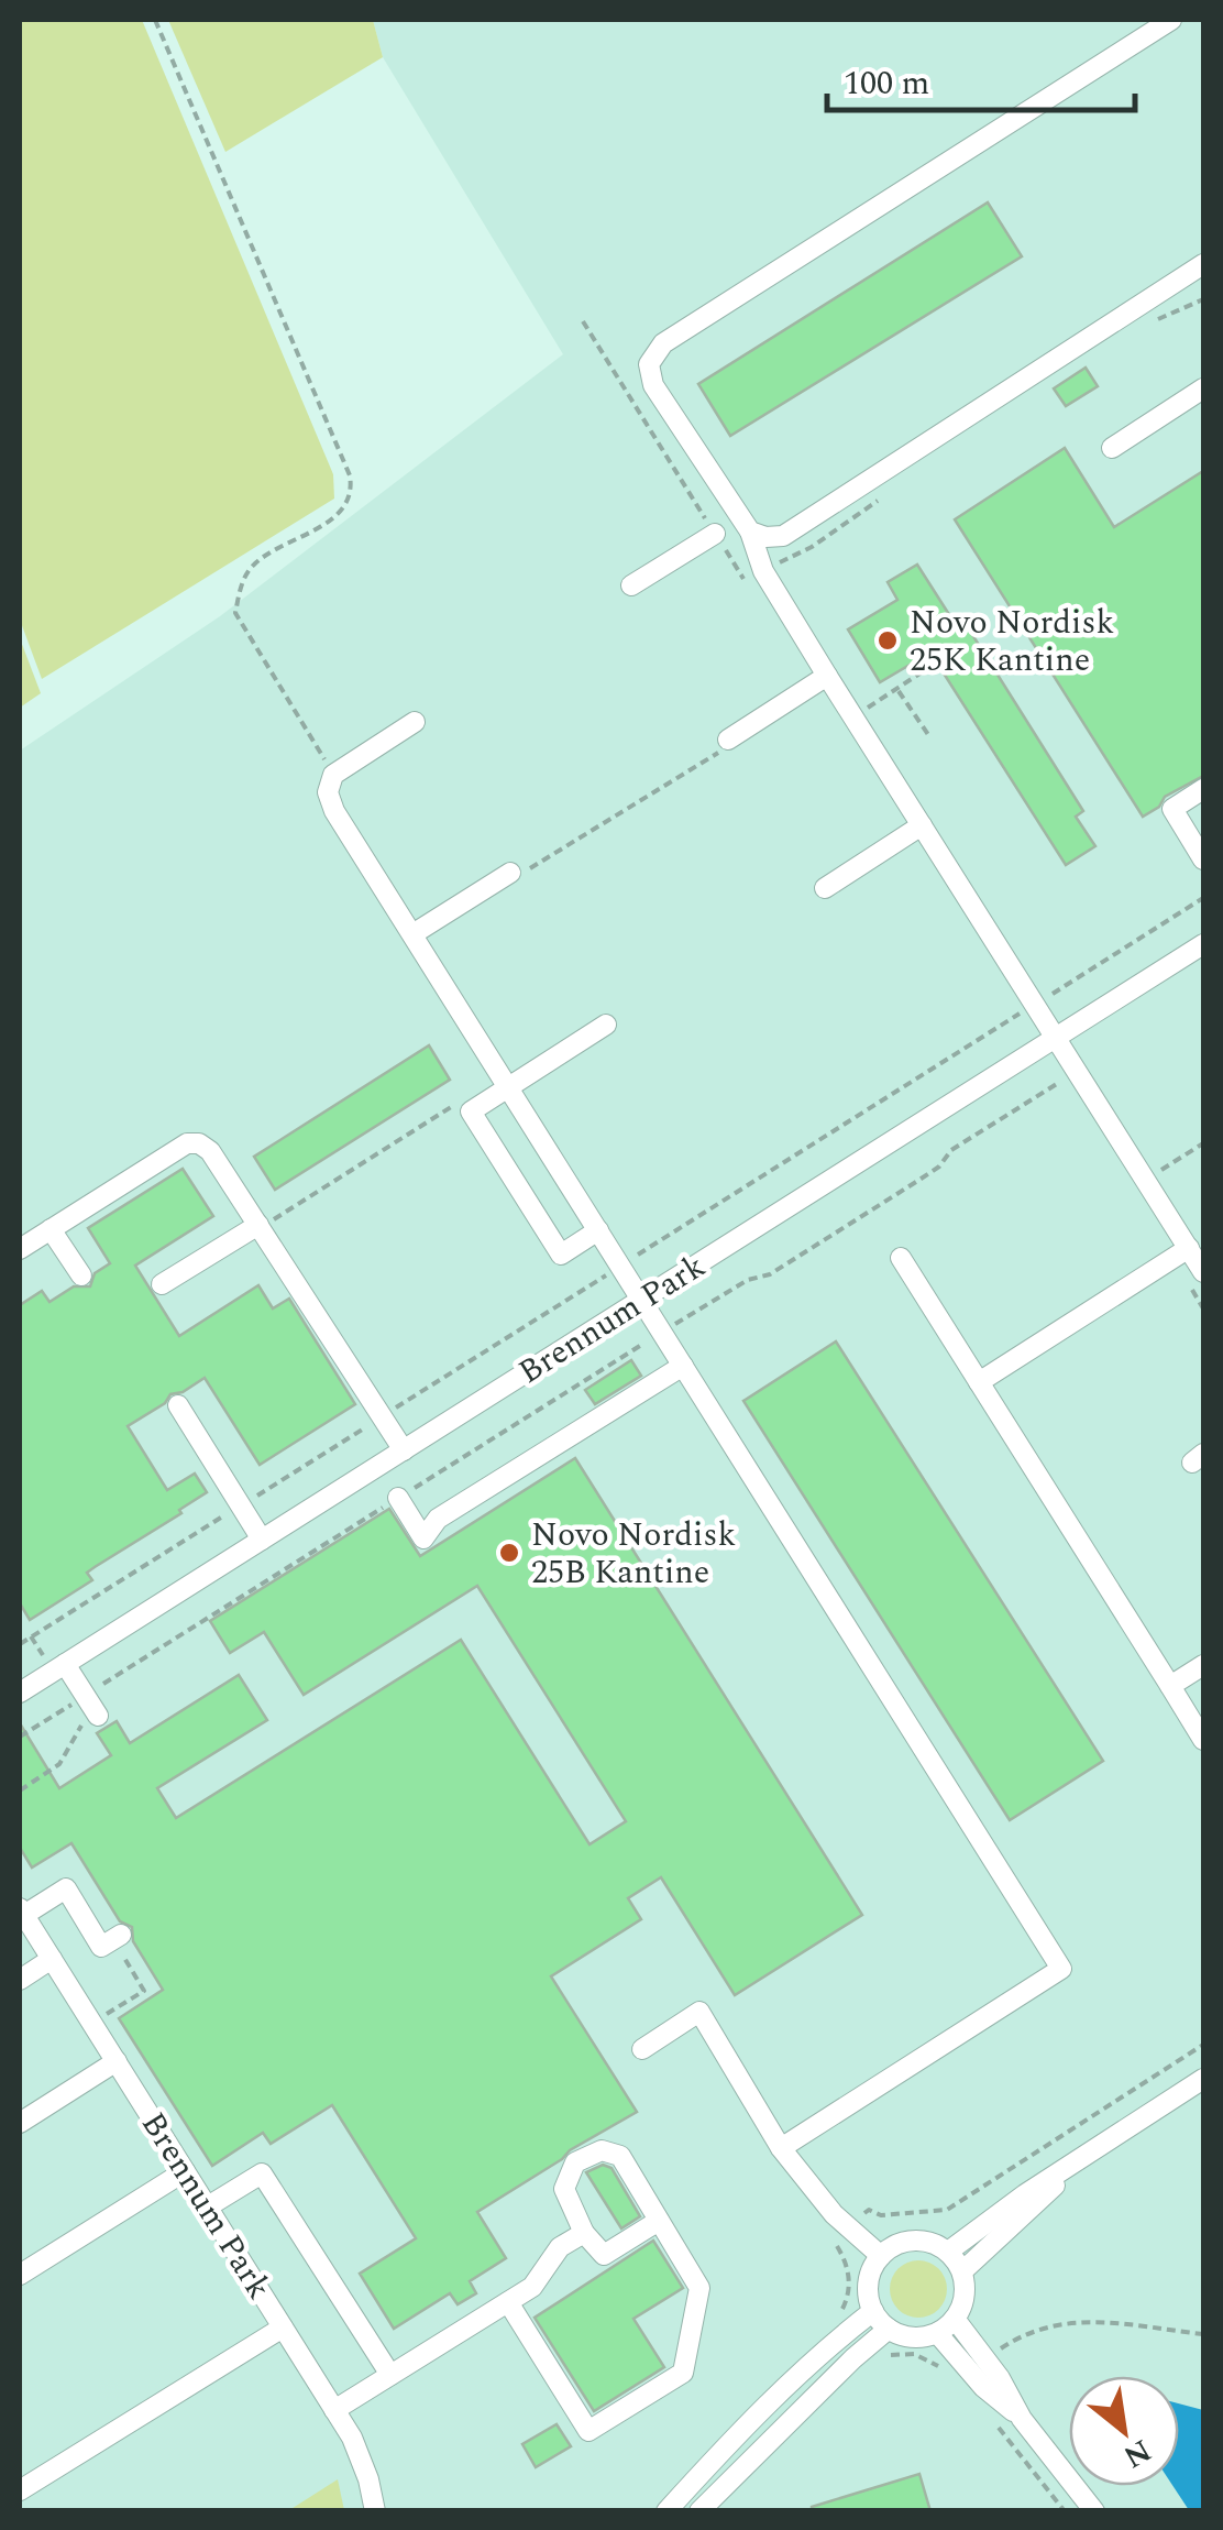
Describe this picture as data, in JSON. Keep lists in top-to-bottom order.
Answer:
{
  "streets": {
    "street": ["Brennum Park"]
  },
  "places": ["Novo Nordisk 25K Kantine", "Novo Nordisk 25B Kantine"],
  "scale_bar": "100 m",
  "north": "bottom right"
}
